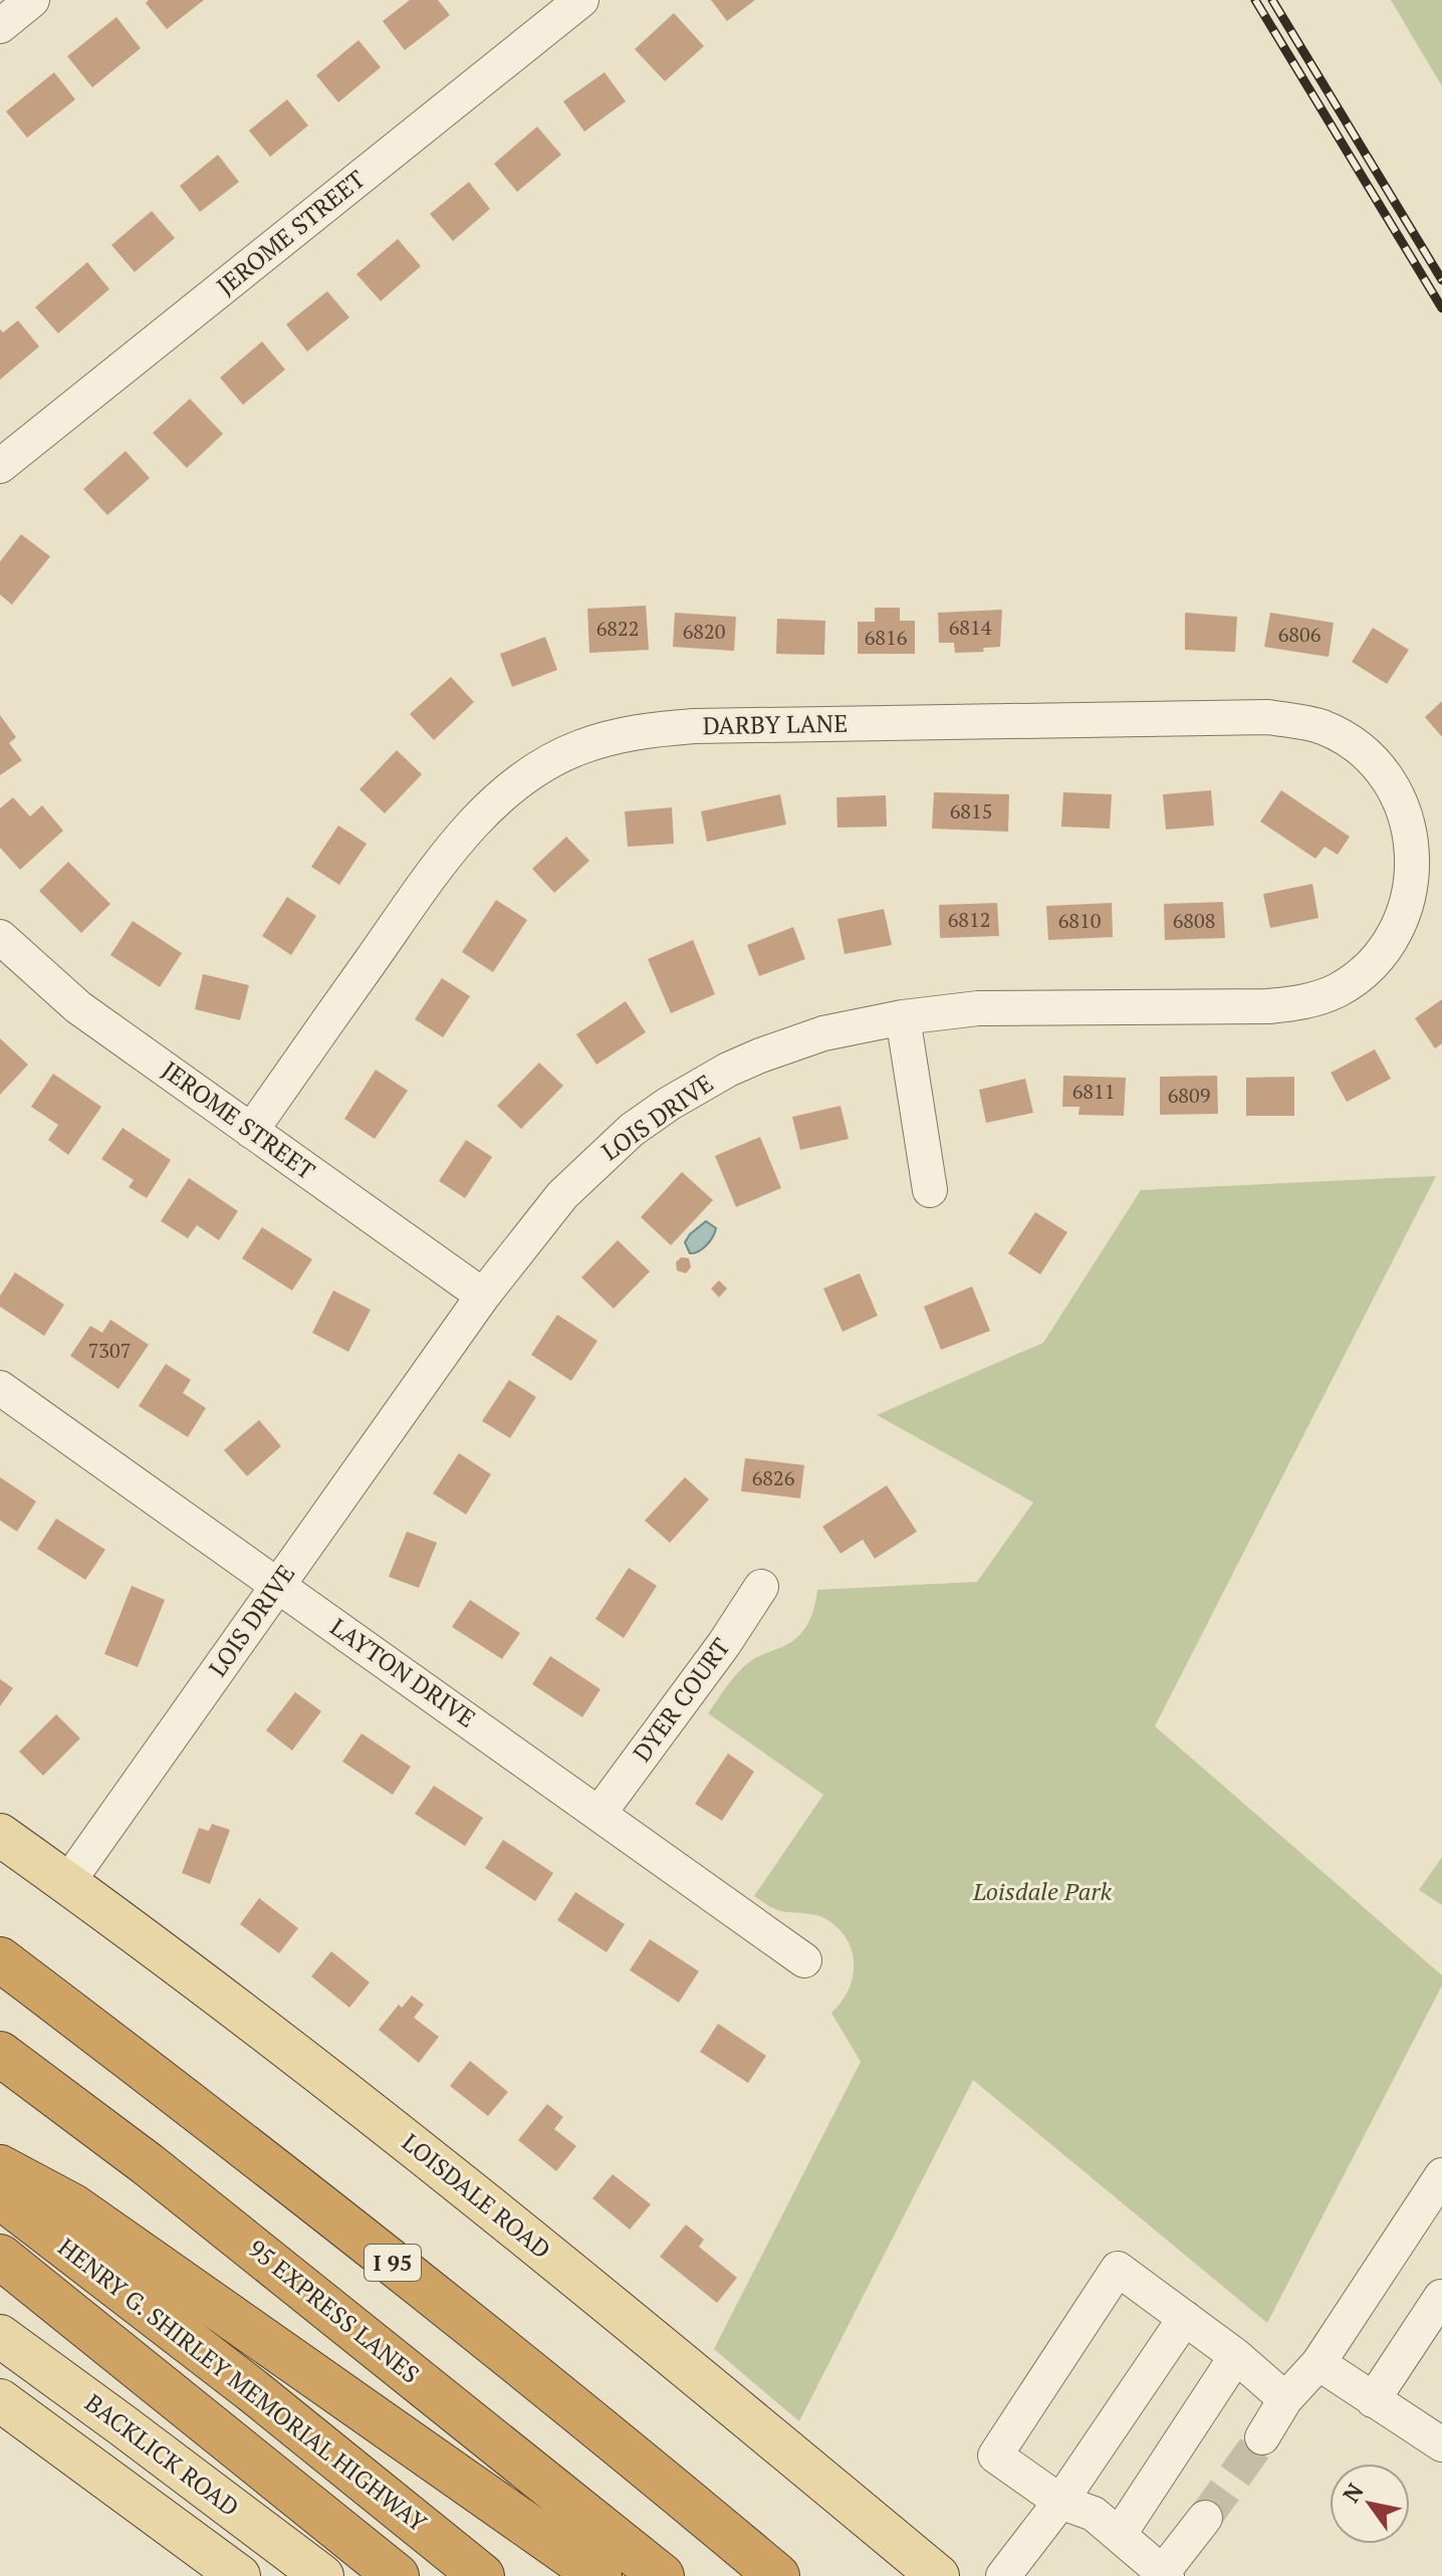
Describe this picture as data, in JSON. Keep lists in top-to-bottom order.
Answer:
{
  "streets": {
    "highway": ["I 95", "95 EXPRESS LANES", "HENRY G. SHIRLEY MEMORIAL HIGHWAY"],
    "main road": ["LOISDALE ROAD", "BACKLICK ROAD"],
    "street": [
      "JEROME STREET",
      "DARBY LANE",
      "LOIS DRIVE",
      "LAYTON DRIVE",
      "DYER COURT"
    ]
  },
  "crossings": [
    ["JEROME STREET", "DARBY LANE"],
    ["JEROME STREET", "LOIS DRIVE"],
    ["DARBY LANE", "LOIS DRIVE"],
    ["LOIS DRIVE", "LAYTON DRIVE"],
    ["LOIS DRIVE", "LOISDALE ROAD"],
    ["LAYTON DRIVE", "DYER COURT"]
  ],
  "parks": ["Loisdale Park"],
  "house_numbers": [
    "6814",
    "6822",
    "6820",
    "6806",
    "6816",
    "6815",
    "6812",
    "6810",
    "6808",
    "6811",
    "6809",
    "7307",
    "6826"
  ],
  "north": "top left"
}
